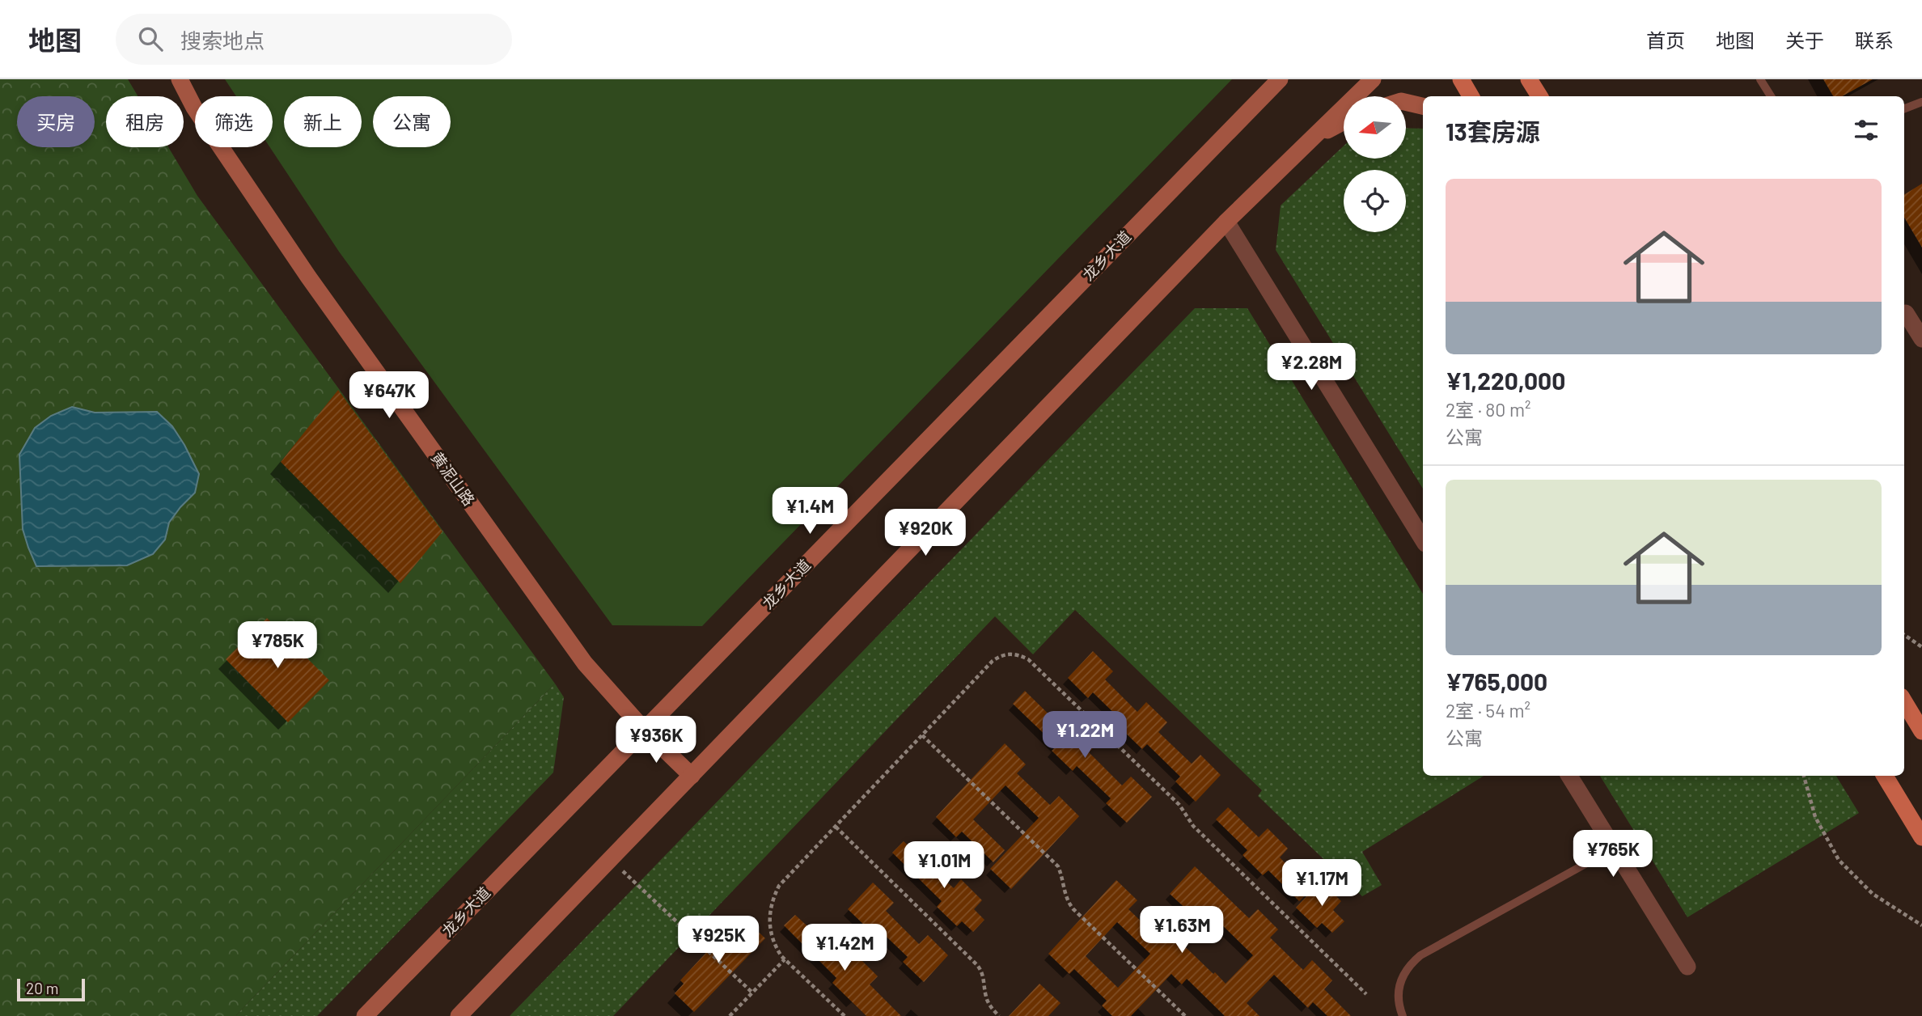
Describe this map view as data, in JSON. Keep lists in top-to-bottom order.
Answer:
{
  "streets": {
    "main road": ["龙乡大道", "黄泥山路"]
  },
  "crossings": [
    ["龙乡大道", "黄泥山路"]
  ],
  "scale_bar": "20 m",
  "north": "left",
  "page": {
    "header": "地图",
    "search": "搜索地点",
    "nav": [
      "首页",
      "地图",
      "关于",
      "联系"
    ],
    "chip": [
      "买房",
      "租房",
      "筛选",
      "新上",
      "公寓"
    ],
    "heading": "13套房源",
    "list": [
      {
        "name": "¥1,220,000",
        "note": "2室 · 80 m² · 公寓"
      },
      {
        "name": "¥765,000",
        "note": "2室 · 54 m² · 公寓"
      }
    ],
    "price": [
      "¥2.28M",
      "¥647K",
      "¥1.4M",
      "¥920K",
      "¥785K",
      "¥1.22M",
      "¥936K",
      "¥765K",
      "¥1.01M",
      "¥1.17M",
      "¥1.63M",
      "¥925K",
      "¥1.42M"
    ],
    "scale": "20 m"
  }
}
